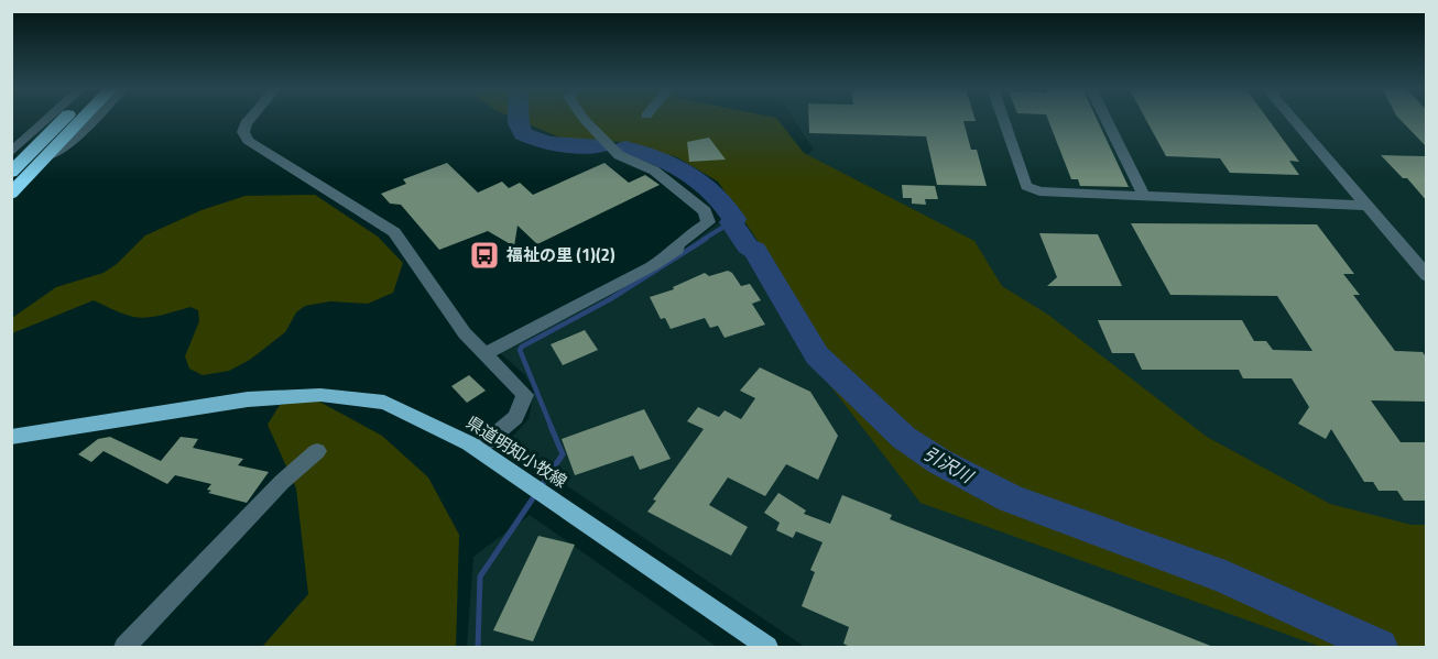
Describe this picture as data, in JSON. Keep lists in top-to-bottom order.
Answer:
{
  "streets": {
    "main road": ["県道明知小牧線"]
  },
  "water": ["引沢川"],
  "places": {
    "bus stop": ["福祉の里 (1)(2)"]
  }
}
